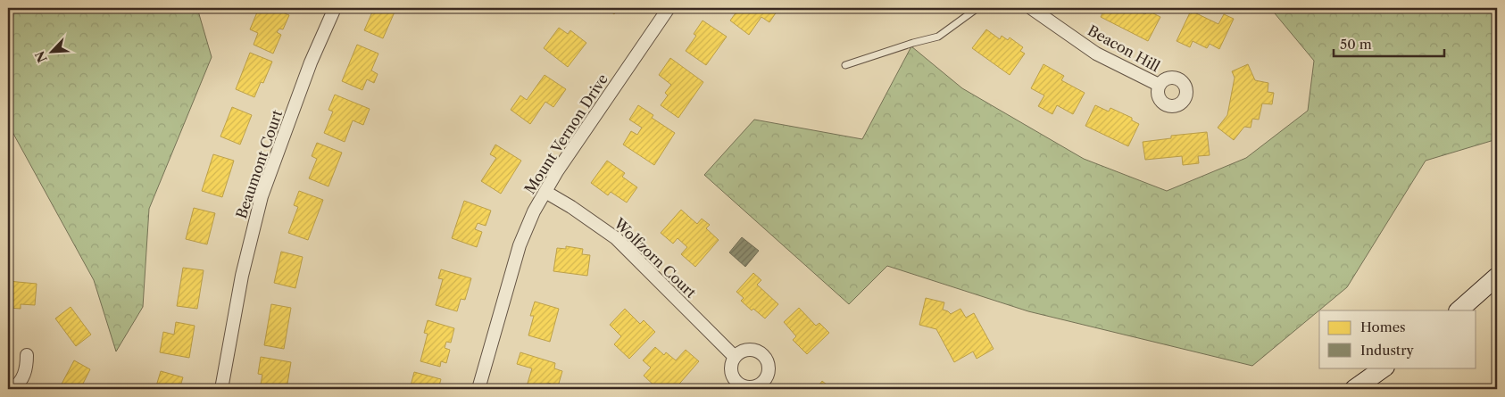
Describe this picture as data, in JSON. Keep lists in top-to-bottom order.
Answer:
{
  "streets": {
    "street": [
      "Beacon Hill",
      "Mount Vernon Drive",
      "Beaumont Court",
      "Wolfzorn Court"
    ]
  },
  "crossings": [
    ["Mount Vernon Drive", "Wolfzorn Court"]
  ],
  "legend": ["Homes", "Industry"],
  "scale_bar": "50 m",
  "north": "bottom left"
}
